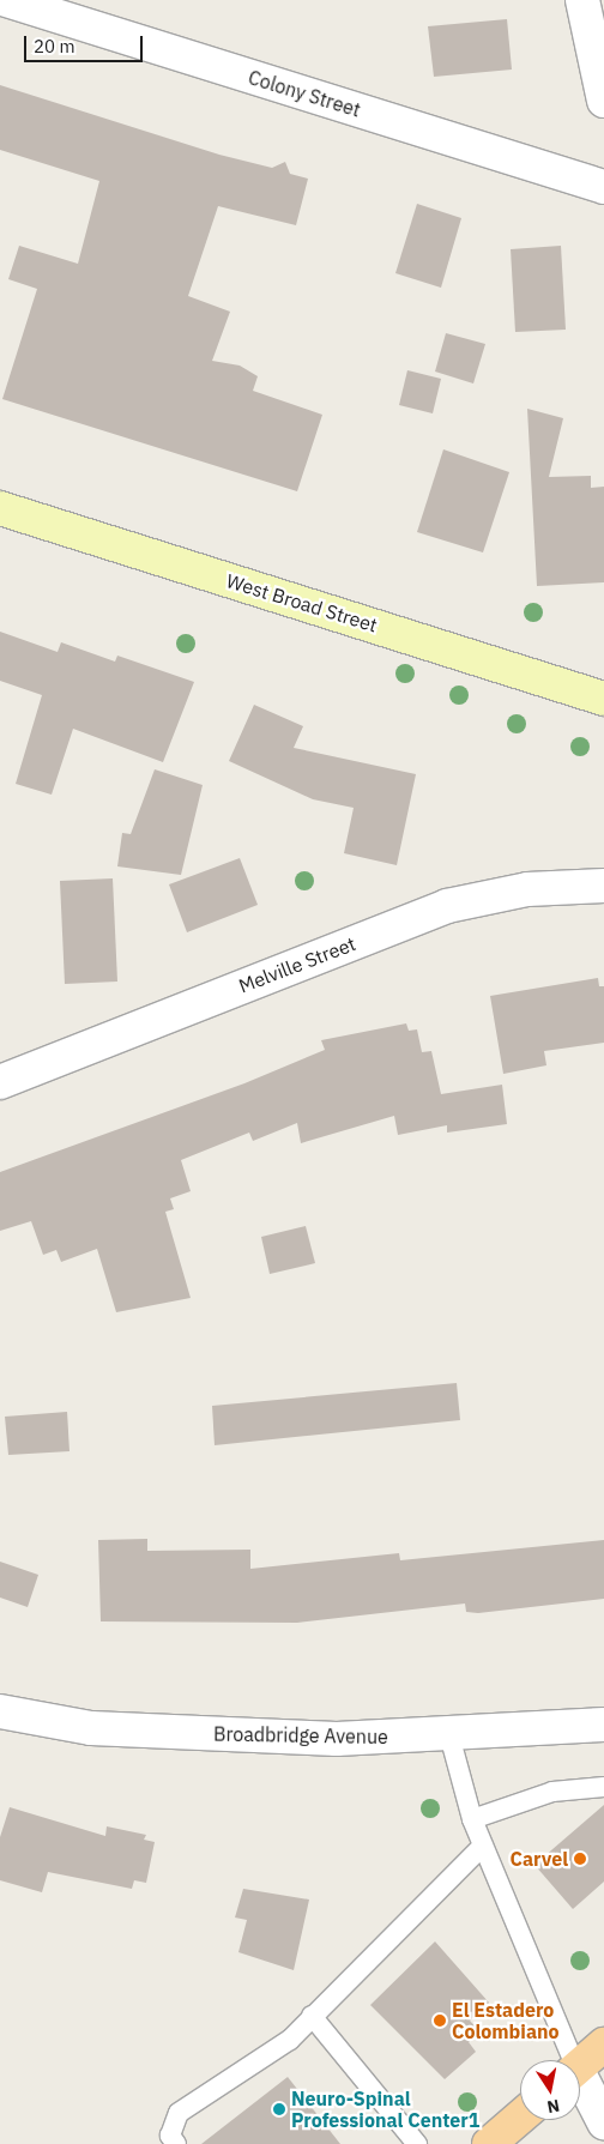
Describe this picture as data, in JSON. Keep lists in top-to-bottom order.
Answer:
{
  "streets": {
    "main road": ["West Broad Street"],
    "street": ["Colony Street", "Melville Street", "Broadbridge Avenue"]
  },
  "places": ["Carvel", "El Estadero Colombiano", "Neuro-Spinal Professional Center1"],
  "scale_bar": "20 m",
  "north": "bottom"
}
